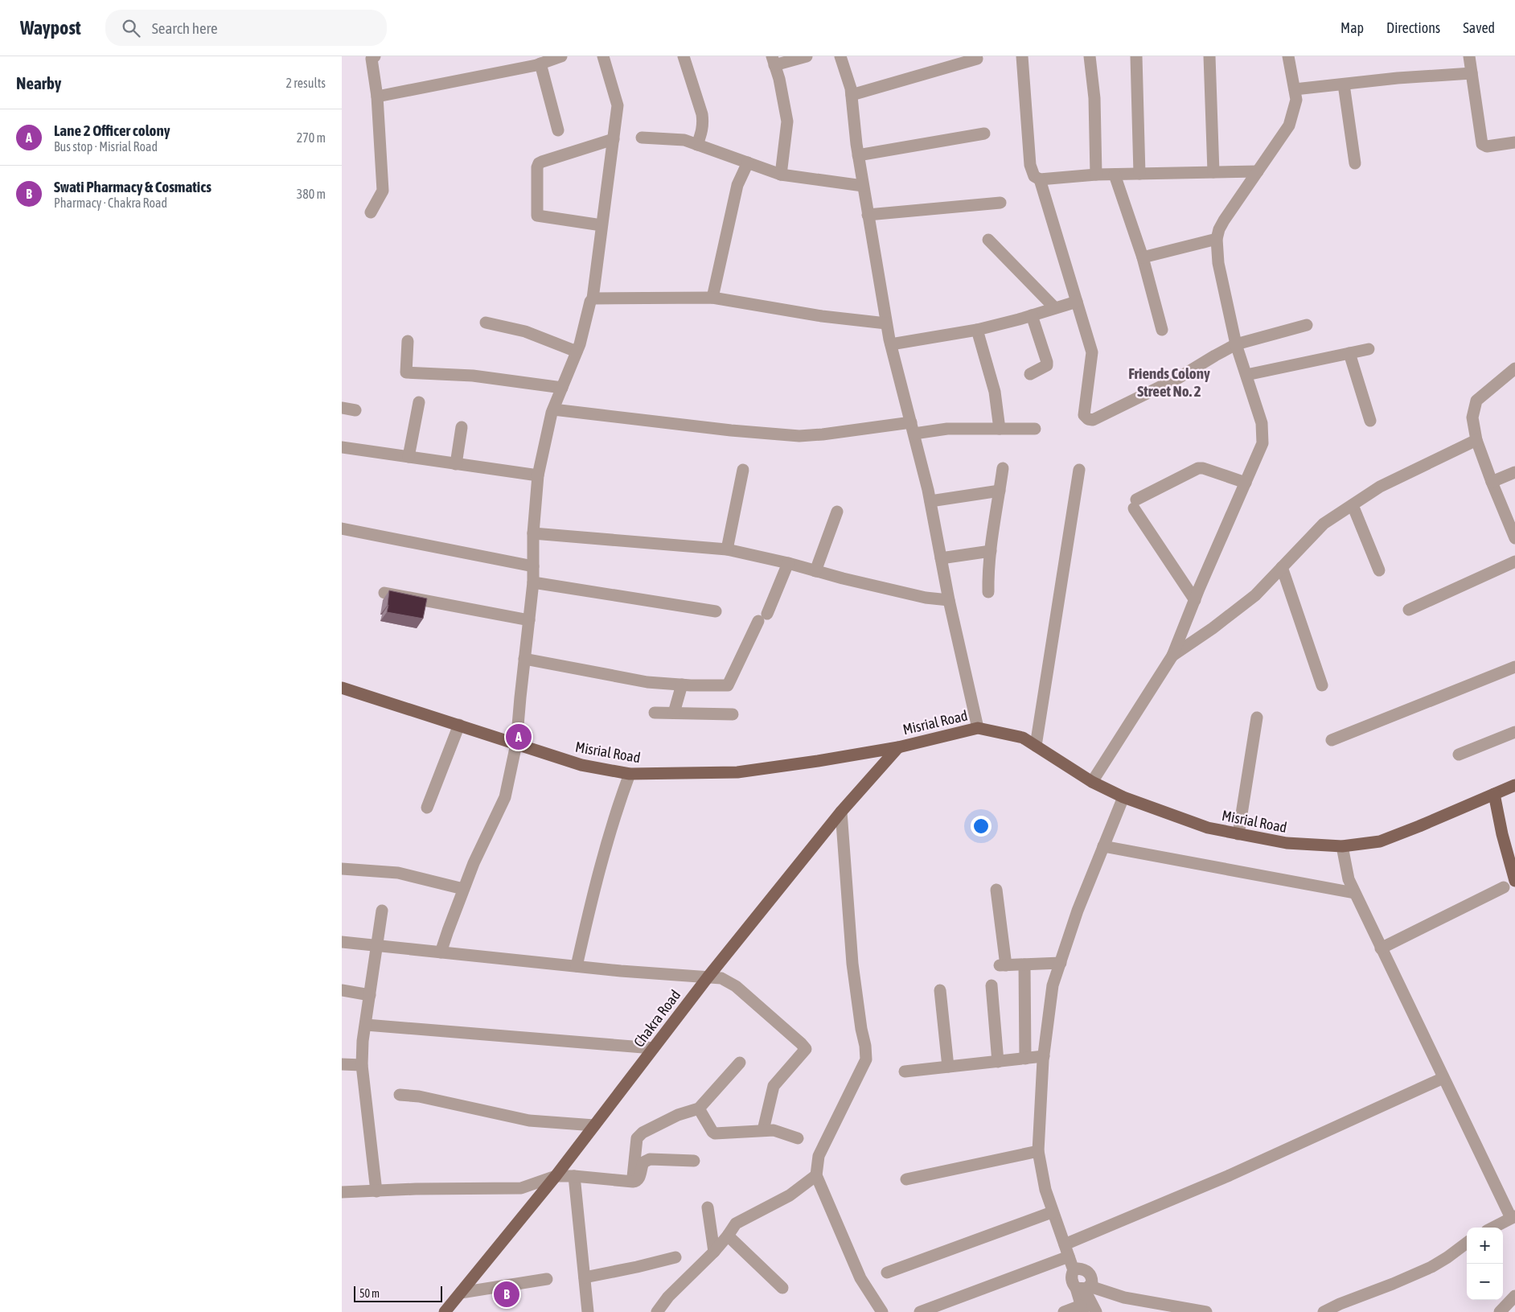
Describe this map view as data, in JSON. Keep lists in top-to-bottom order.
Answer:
{
  "streets": {
    "main road": ["Misrial Road", "Chakra Road"]
  },
  "crossings": [
    ["Misrial Road", "Chakra Road"]
  ],
  "districts": ["Friends Colony Street No. 2"],
  "scale_bar": "50 m",
  "page": {
    "header": "Waypost",
    "search": "Search here",
    "nav": ["Map", "Directions", "Saved"],
    "heading": ["Nearby", "2 results"],
    "list": [
      {
        "mark": "A",
        "name": "Lane 2 Officer colony",
        "note": "Bus stop · Misrial Road",
        "value": "270 m"
      },
      {
        "mark": "B",
        "name": "Swati Pharmacy & Cosmatics",
        "note": "Pharmacy · Chakra Road",
        "value": "380 m"
      }
    ],
    "pins": ["A", "B"],
    "map_buttons": ["+", "−"],
    "scale": "50 m"
  }
}
